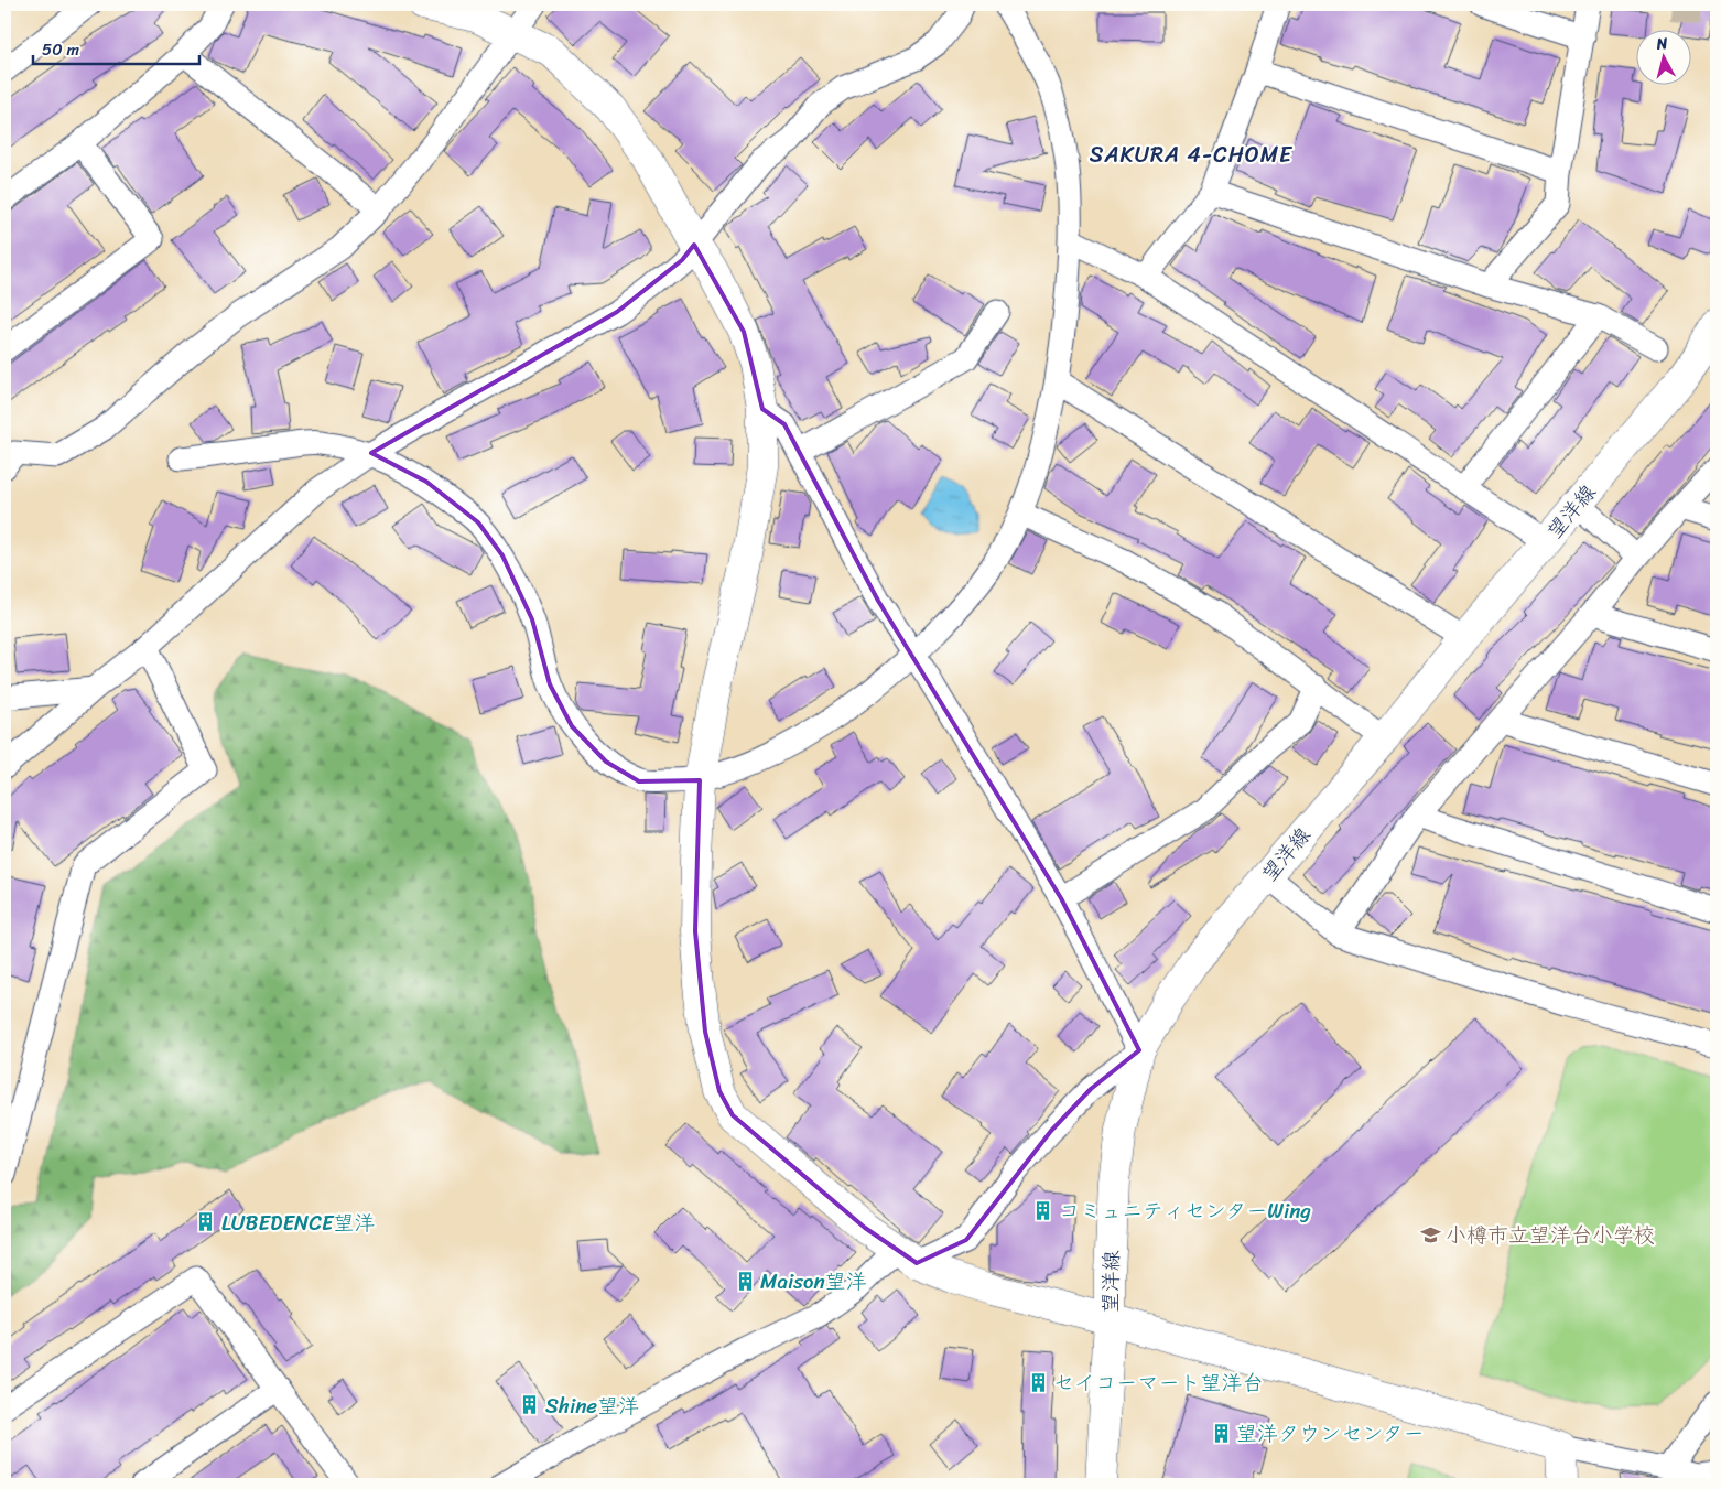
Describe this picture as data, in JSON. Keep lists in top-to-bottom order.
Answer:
{
  "streets": {
    "street": ["望洋線"]
  },
  "districts": ["SAKURA 4-CHOME"],
  "places": {
    "building": [
      "コミュニティセンターWing",
      "LUBEDENCE望洋",
      "Maison望洋",
      "セイコーマート望洋台",
      "Shine望洋",
      "望洋タウンセンター"
    ],
    "school or university": ["小樽市立望洋台小学校"]
  },
  "scale_bar": "50 m",
  "north": "top"
}
